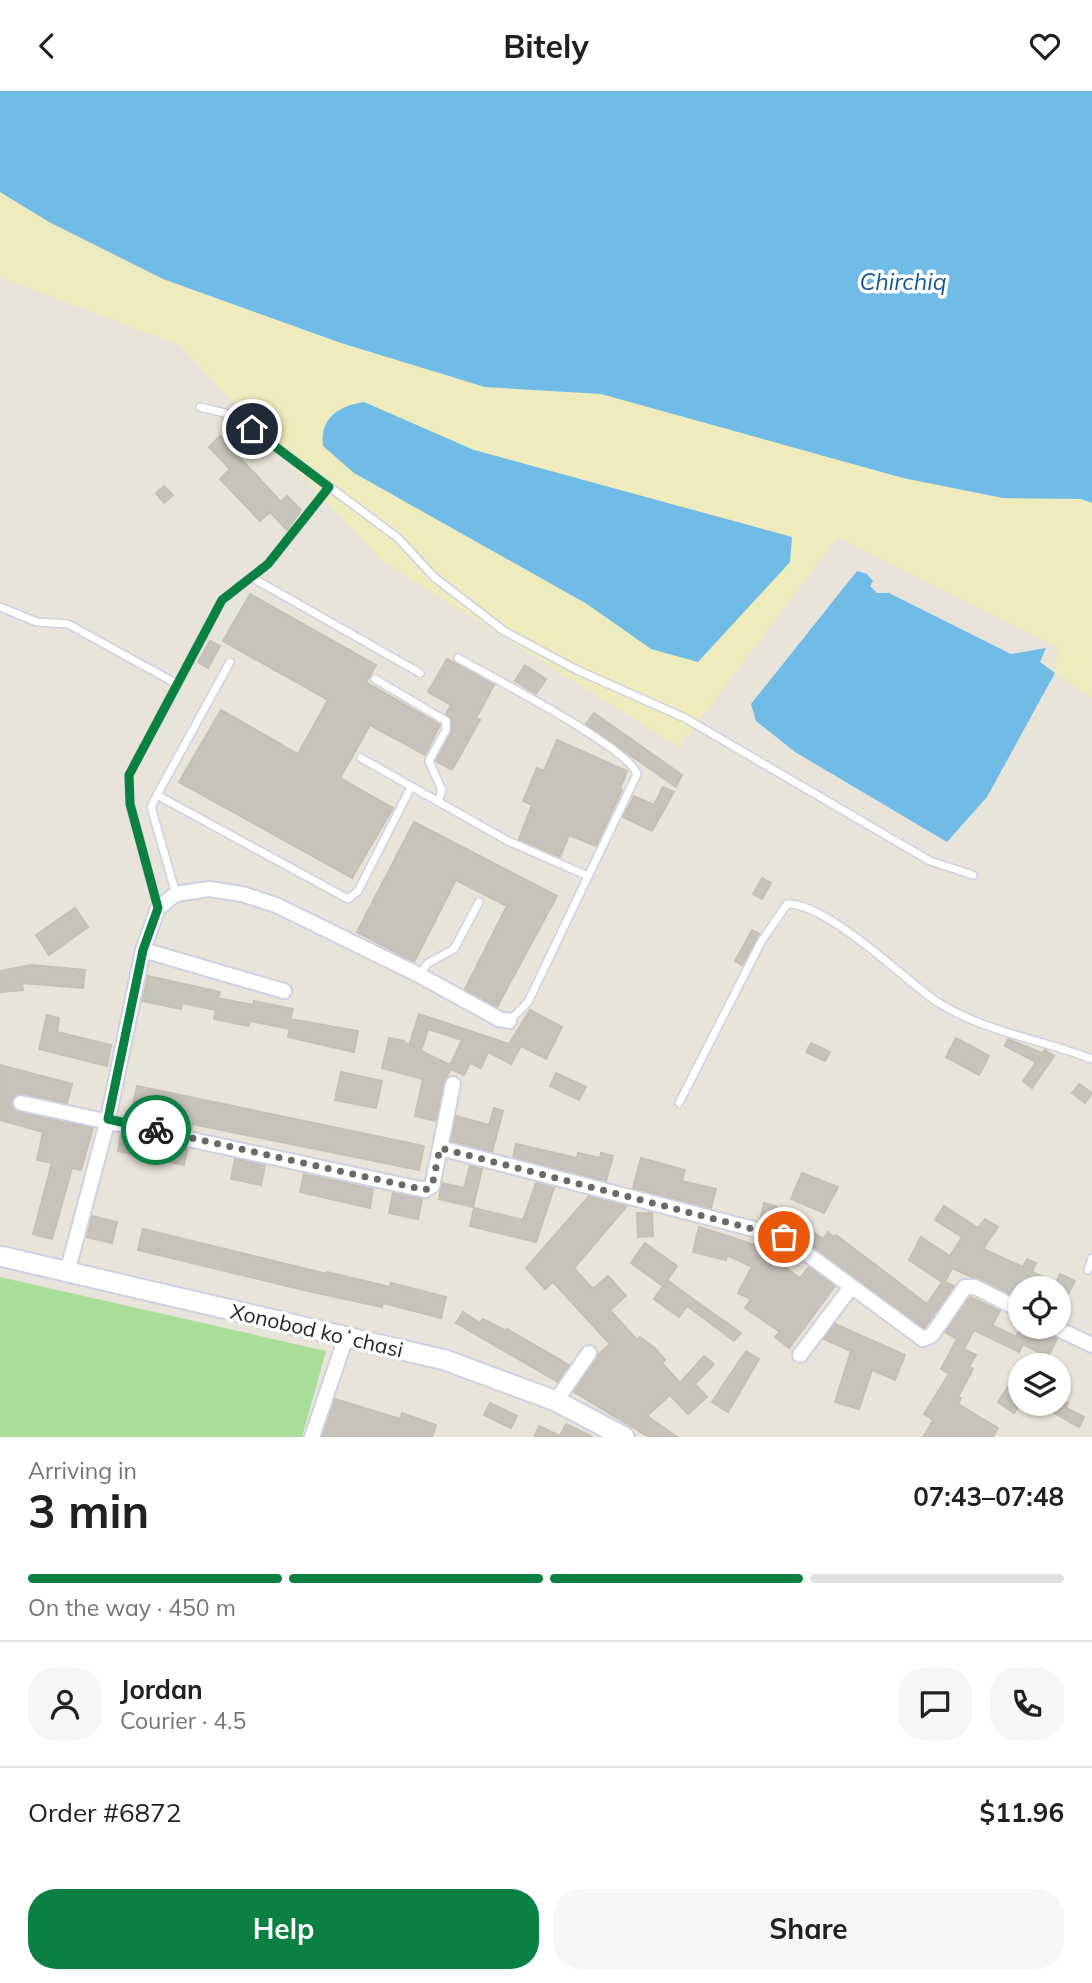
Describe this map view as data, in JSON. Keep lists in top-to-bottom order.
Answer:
{
  "streets": {
    "main road": ["Xonobod koʻchasi"]
  },
  "water": ["Chirchiq"],
  "page": {
    "header": "Bitely",
    "heading": ["3 min", "Arriving in", "07:43–07:48"],
    "panel": [
      "Jordan",
      "Courier · 4.5",
      "Order #6872",
      "$11.96"
    ],
    "bar": "On the way · 450 m",
    "buttons": ["Help", "Share"]
  }
}
